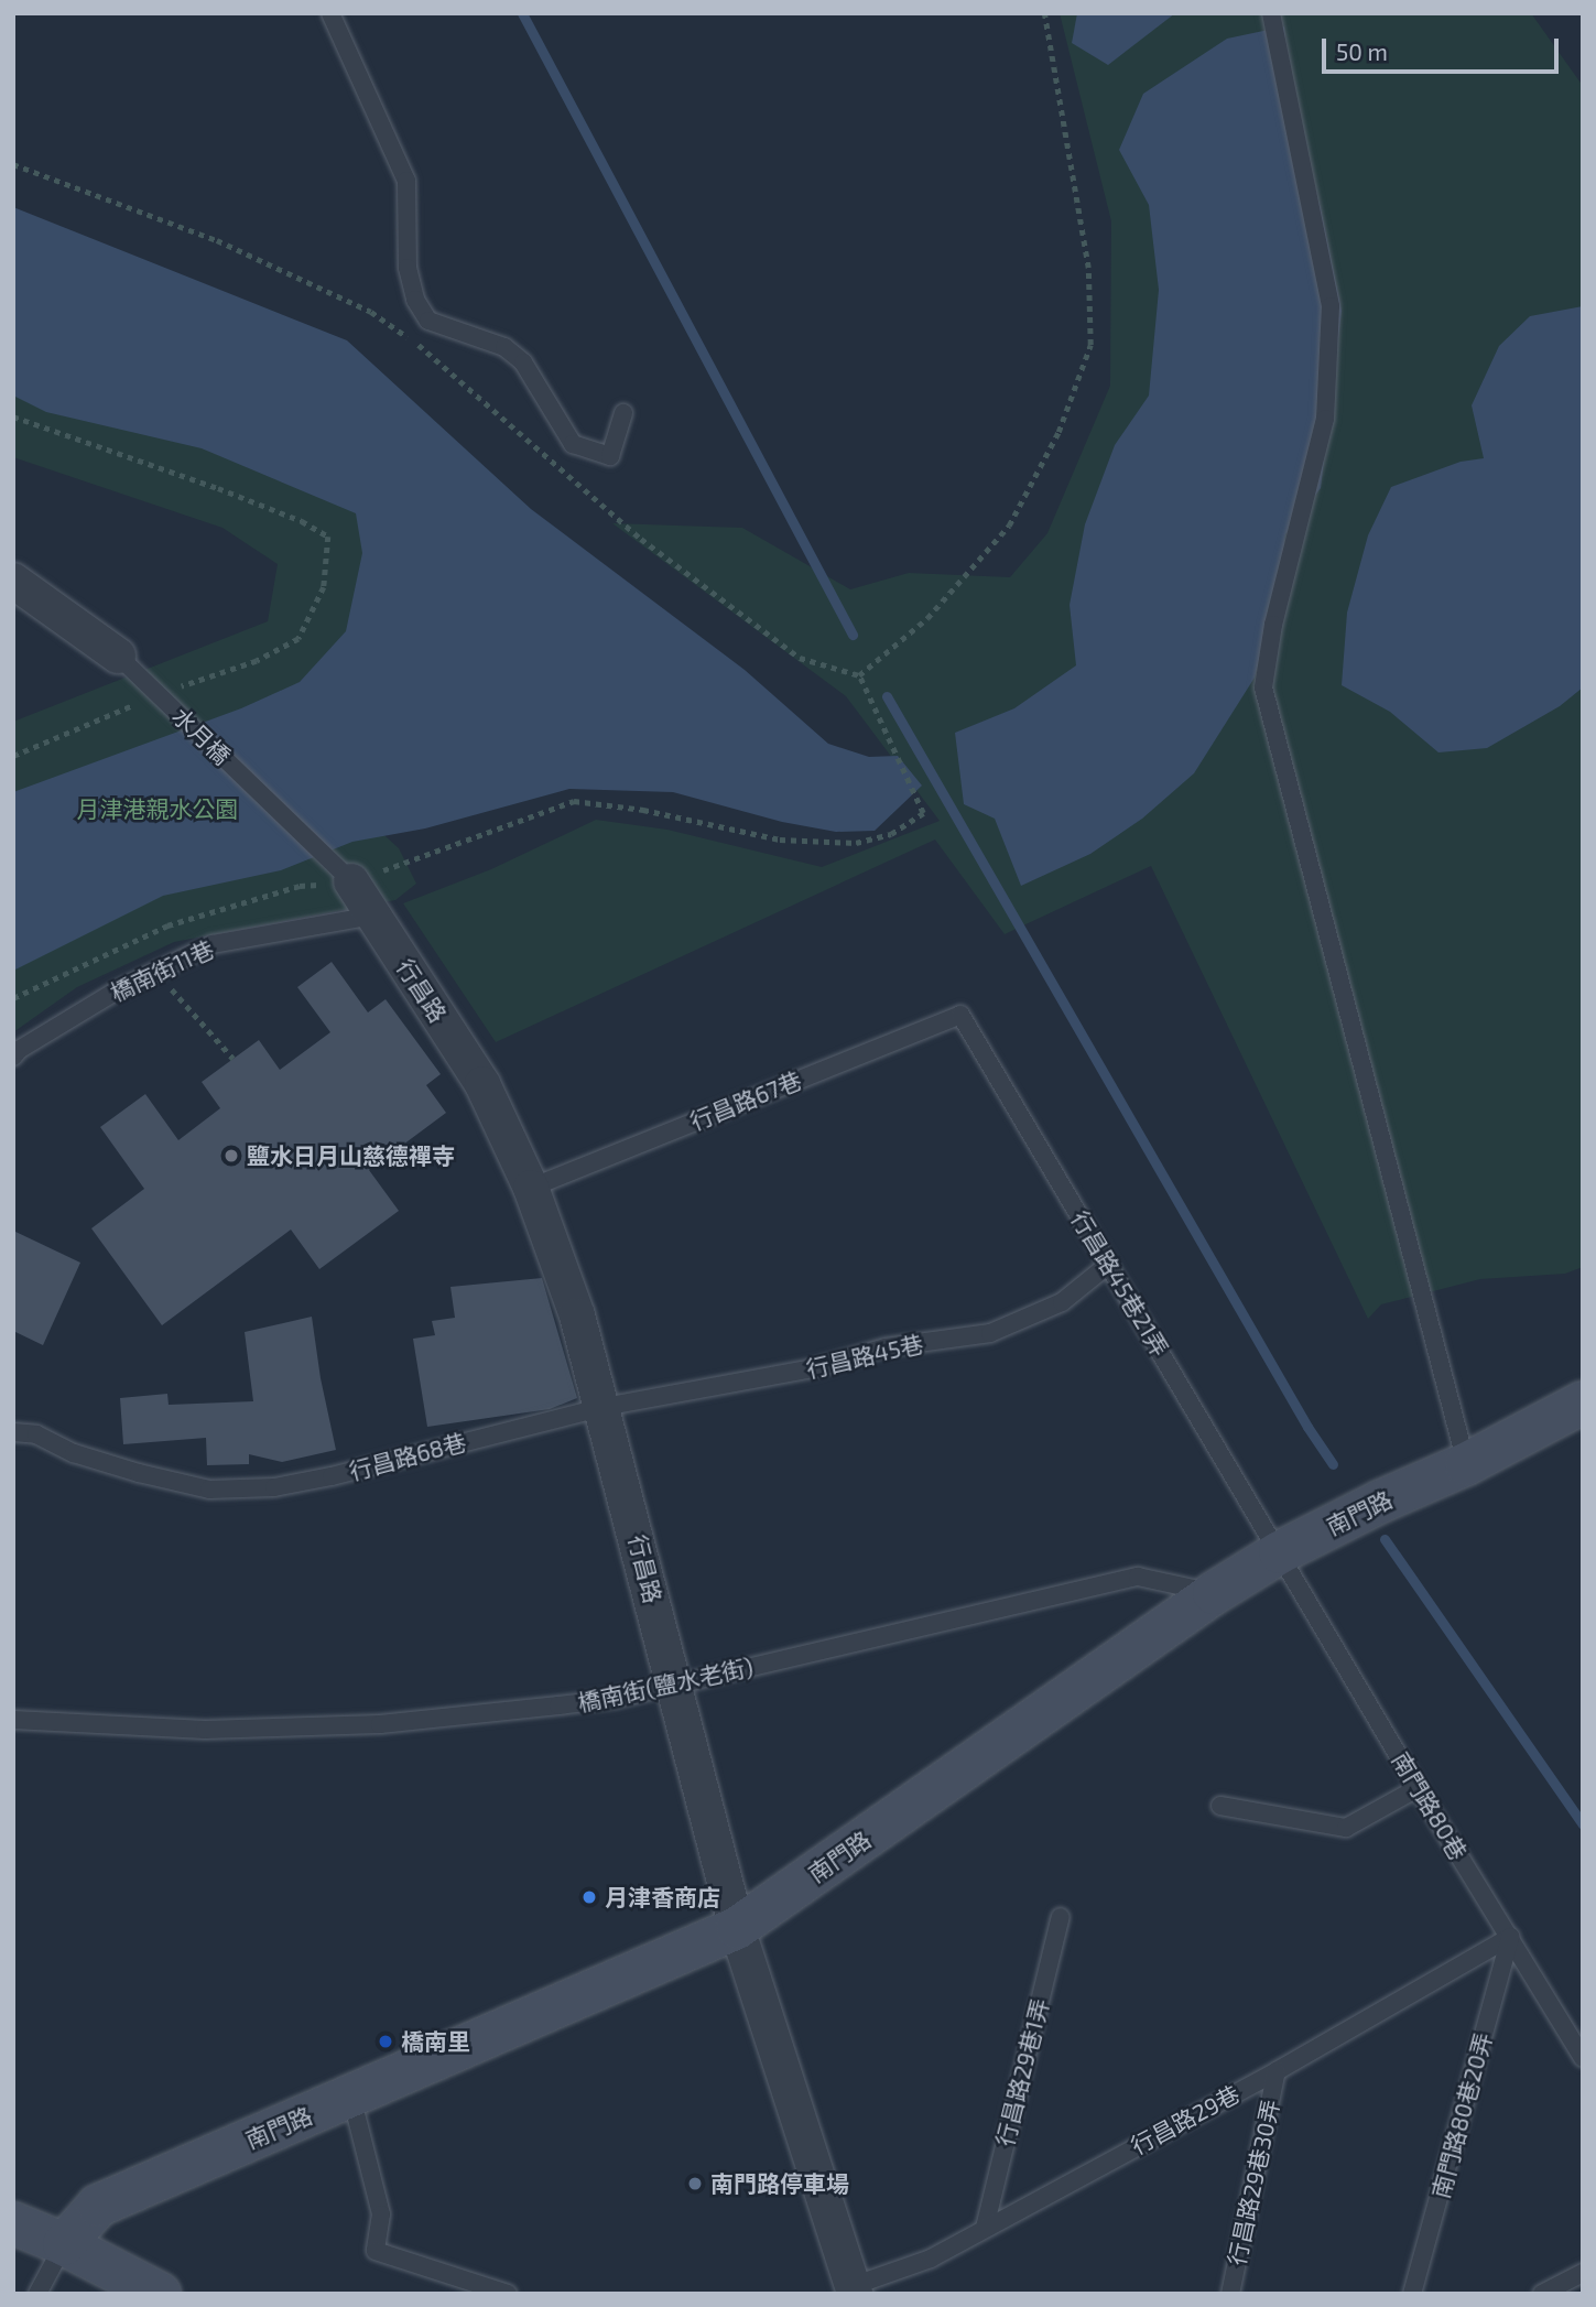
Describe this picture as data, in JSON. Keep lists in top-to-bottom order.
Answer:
{
  "streets": {
    "street": ["行昌路", "南門路"],
    "lane": [
      "水月橋",
      "橋南街11巷",
      "行昌路67巷",
      "行昌路45巷21弄",
      "行昌路45巷",
      "行昌路68巷",
      "橋南街(鹽水老街)",
      "南門路80巷",
      "行昌路29巷1弄",
      "南門路80巷20弄",
      "行昌路29巷",
      "行昌路29巷30弄"
    ]
  },
  "crossings": [
    ["水月橋", "行昌路"],
    ["橋南街11巷", "行昌路"],
    ["行昌路", "行昌路67巷"],
    ["行昌路", "行昌路45巷"],
    ["行昌路", "行昌路68巷"],
    ["行昌路", "南門路"],
    ["行昌路", "橋南街(鹽水老街)"],
    ["行昌路", "行昌路29巷"],
    ["行昌路67巷", "行昌路45巷21弄"],
    ["行昌路45巷21弄", "行昌路45巷"],
    ["行昌路45巷21弄", "南門路"],
    ["行昌路45巷21弄", "南門路80巷"],
    ["行昌路45巷", "行昌路68巷"],
    ["南門路", "橋南街(鹽水老街)"],
    ["南門路", "南門路80巷"],
    ["南門路80巷", "南門路80巷20弄"],
    ["南門路80巷", "行昌路29巷"],
    ["行昌路29巷1弄", "行昌路29巷"],
    ["南門路80巷20弄", "行昌路29巷"],
    ["行昌路29巷", "行昌路29巷30弄"]
  ],
  "parks": ["月津港親水公園"],
  "places": [
    "鹽水日月山慈德禪寺",
    "月津香商店",
    "橋南里",
    "南門路停車場"
  ],
  "scale_bar": "50 m"
}
